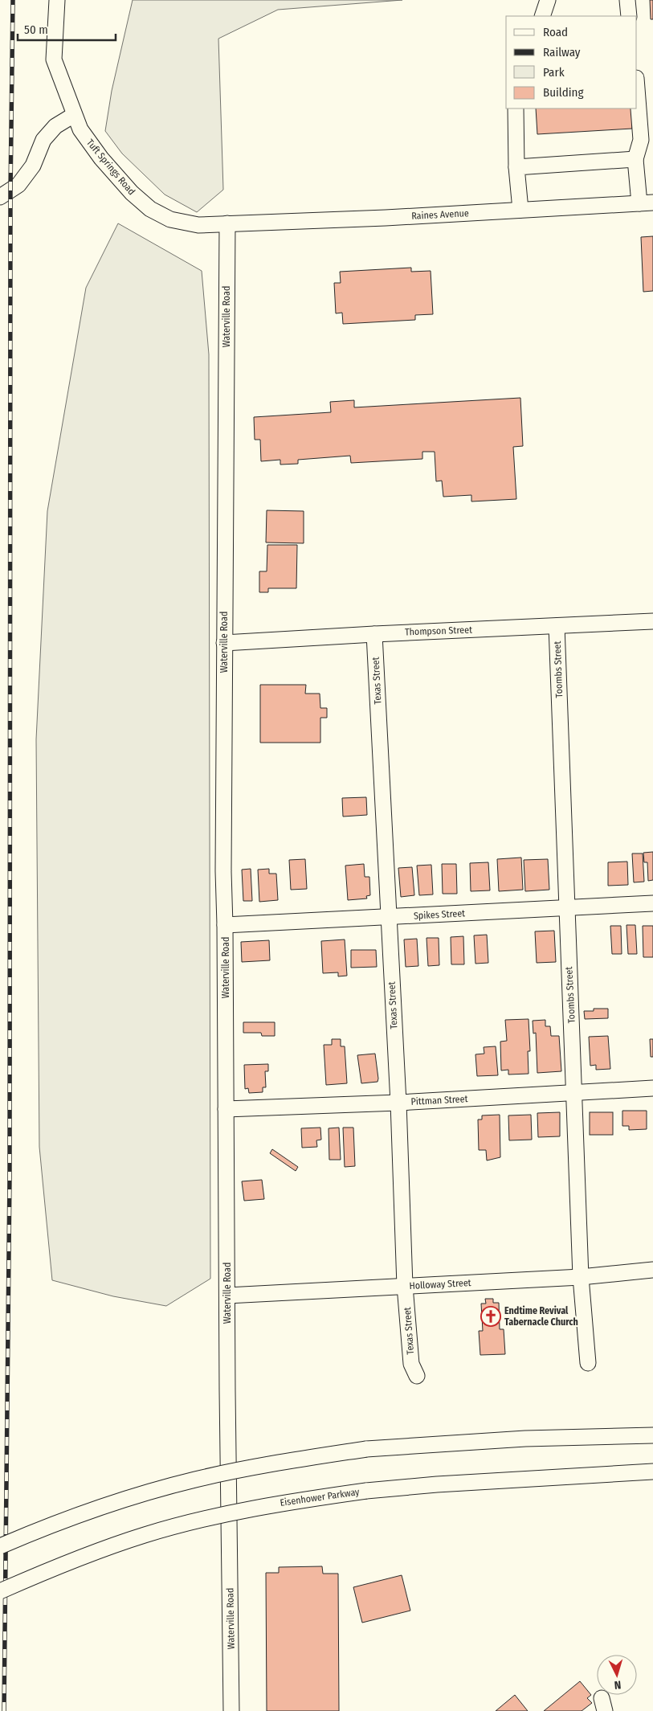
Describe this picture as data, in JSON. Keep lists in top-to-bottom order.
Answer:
{
  "streets": {
    "street": [
      "Tuft Springs Road",
      "Raines Avenue",
      "Waterville Road",
      "Thompson Street",
      "Toombs Street",
      "Texas Street",
      "Spikes Street",
      "Pittman Street",
      "Holloway Street",
      "Eisenhower Parkway"
    ]
  },
  "crossings": [
    ["Tuft Springs Road", "Raines Avenue"],
    ["Tuft Springs Road", "Waterville Road"],
    ["Raines Avenue", "Waterville Road"],
    ["Waterville Road", "Thompson Street"],
    ["Waterville Road", "Spikes Street"],
    ["Waterville Road", "Pittman Street"],
    ["Waterville Road", "Holloway Street"],
    ["Thompson Street", "Toombs Street"],
    ["Thompson Street", "Texas Street"],
    ["Toombs Street", "Spikes Street"],
    ["Toombs Street", "Pittman Street"],
    ["Toombs Street", "Holloway Street"],
    ["Texas Street", "Spikes Street"],
    ["Texas Street", "Pittman Street"],
    ["Texas Street", "Holloway Street"]
  ],
  "places": {
    "church": ["Endtime Revival Tabernacle Church"]
  },
  "legend": [
    "Road",
    "Railway",
    "Park",
    "Building"
  ],
  "scale_bar": "50 m",
  "north": "bottom"
}
